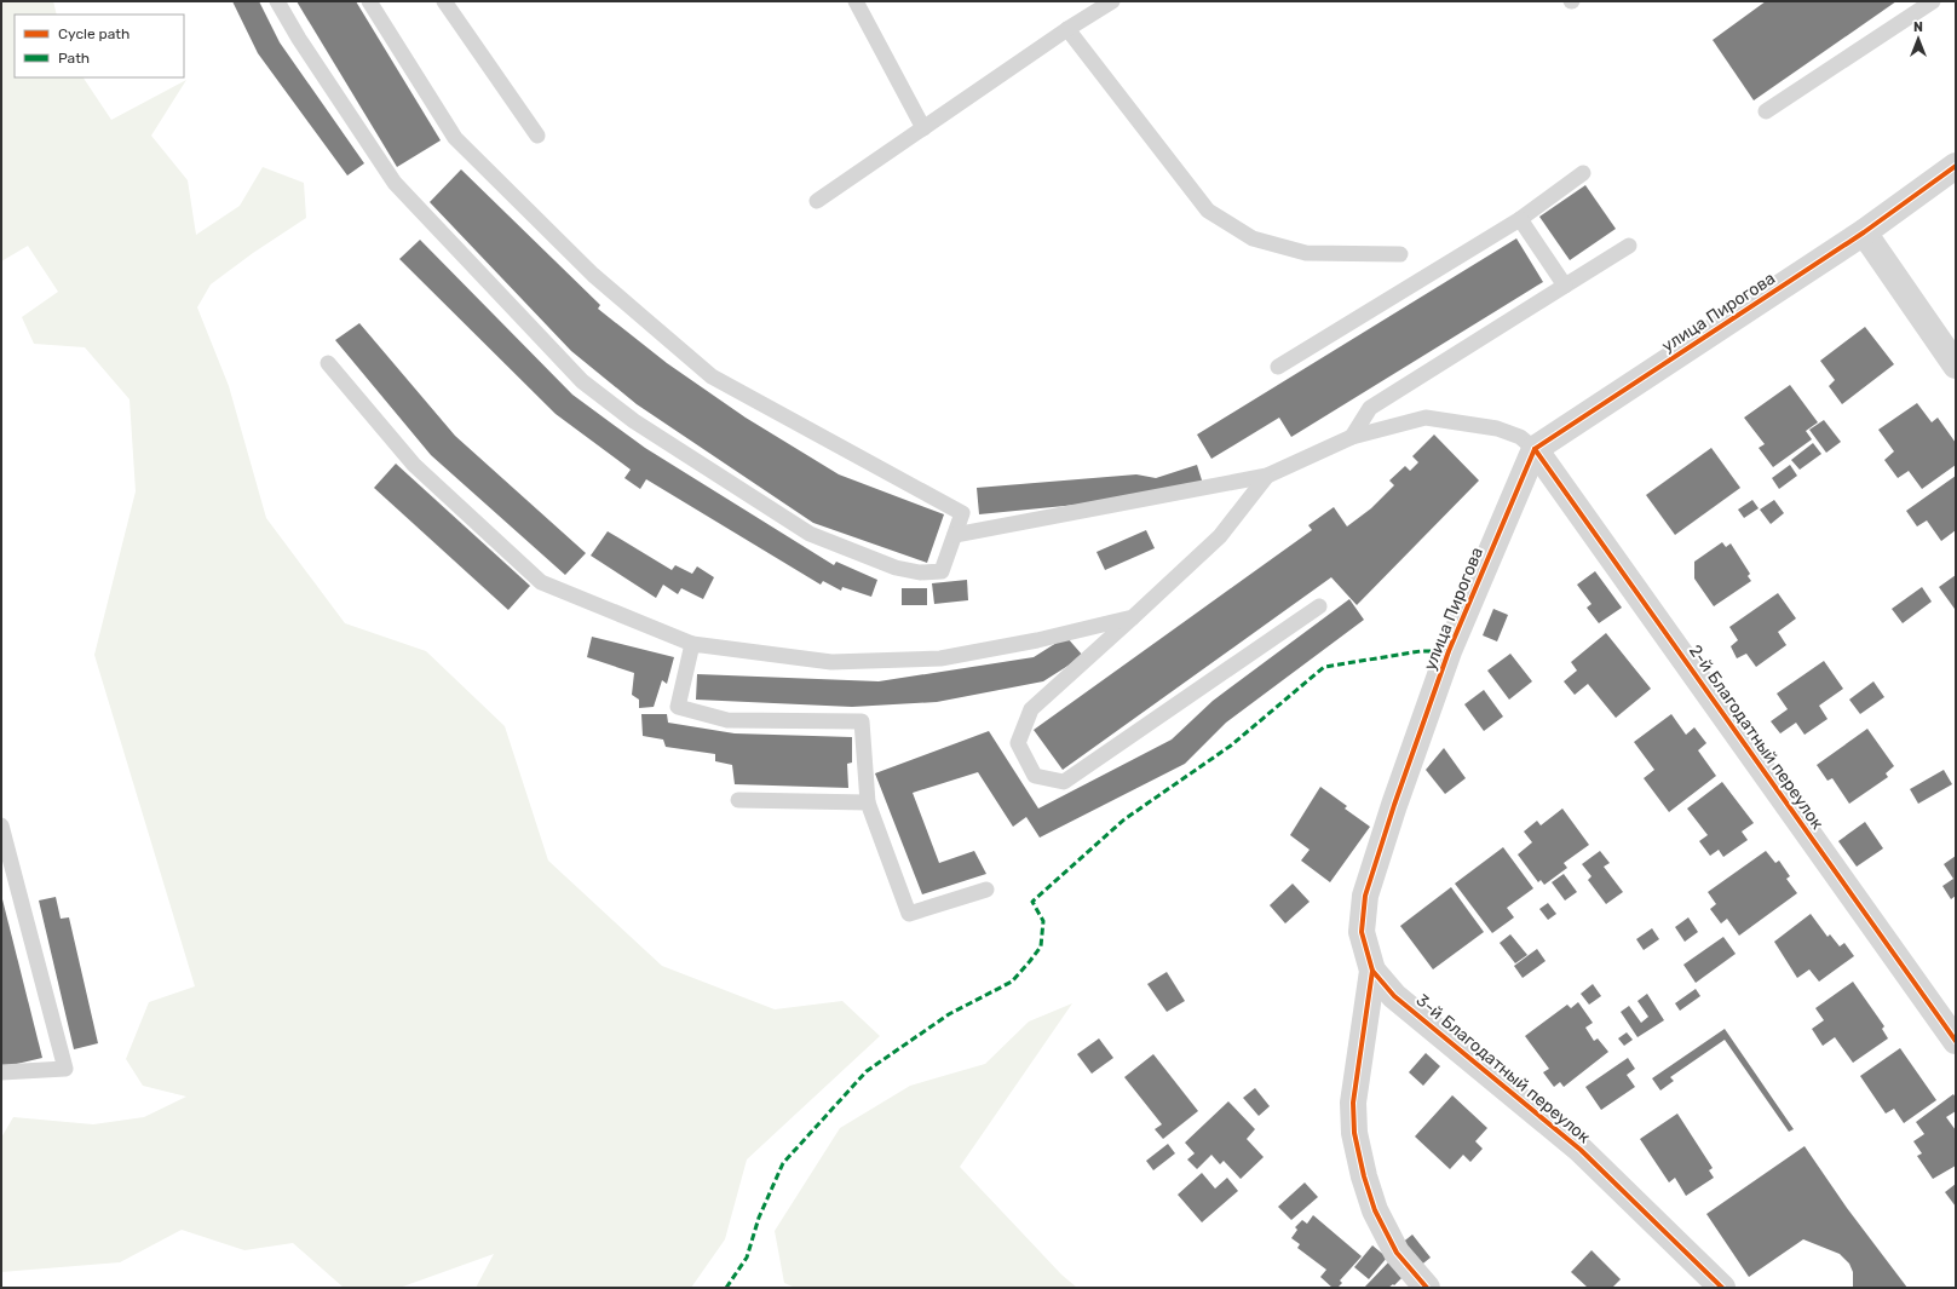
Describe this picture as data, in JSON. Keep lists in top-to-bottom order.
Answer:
{
  "streets": {
    "street": ["улица Пирогова", "2-й Благодатный переулок", "3-й Благодатный переулок"]
  },
  "crossings": [
    ["улица Пирогова", "2-й Благодатный переулок"],
    ["улица Пирогова", "3-й Благодатный переулок"]
  ],
  "legend": ["Cycle path", "Path"],
  "north": "top"
}
